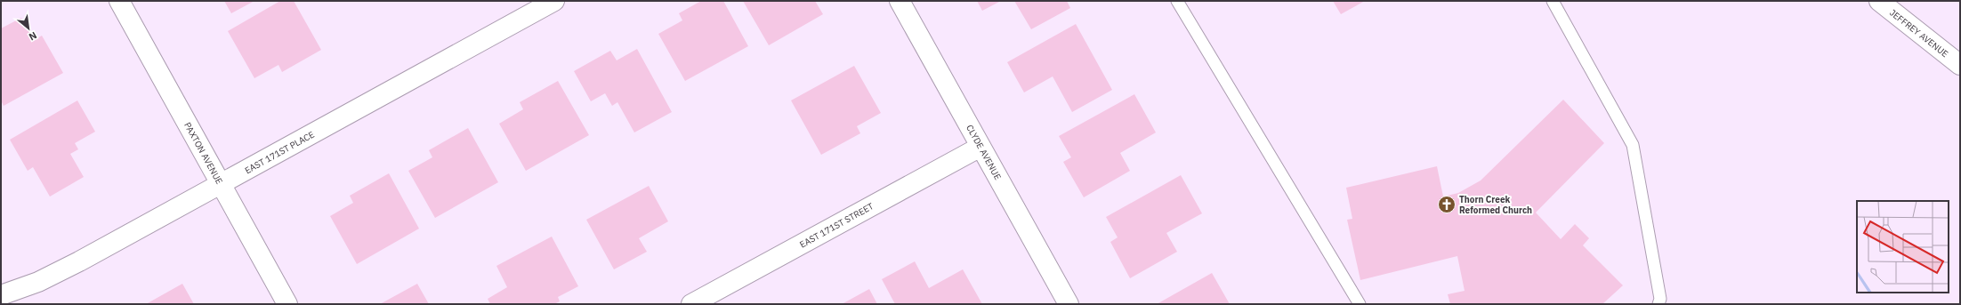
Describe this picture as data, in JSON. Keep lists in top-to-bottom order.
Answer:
{
  "streets": {
    "street": [
      "JEFFREY AVENUE",
      "EAST 171ST PLACE",
      "CLYDE AVENUE",
      "PAXTON AVENUE",
      "EAST 171ST STREET"
    ]
  },
  "crossings": [
    ["EAST 171ST PLACE", "PAXTON AVENUE"],
    ["CLYDE AVENUE", "EAST 171ST STREET"]
  ],
  "places": {
    "church": ["Thorn Creek Reformed Church"]
  },
  "north": "bottom right"
}
